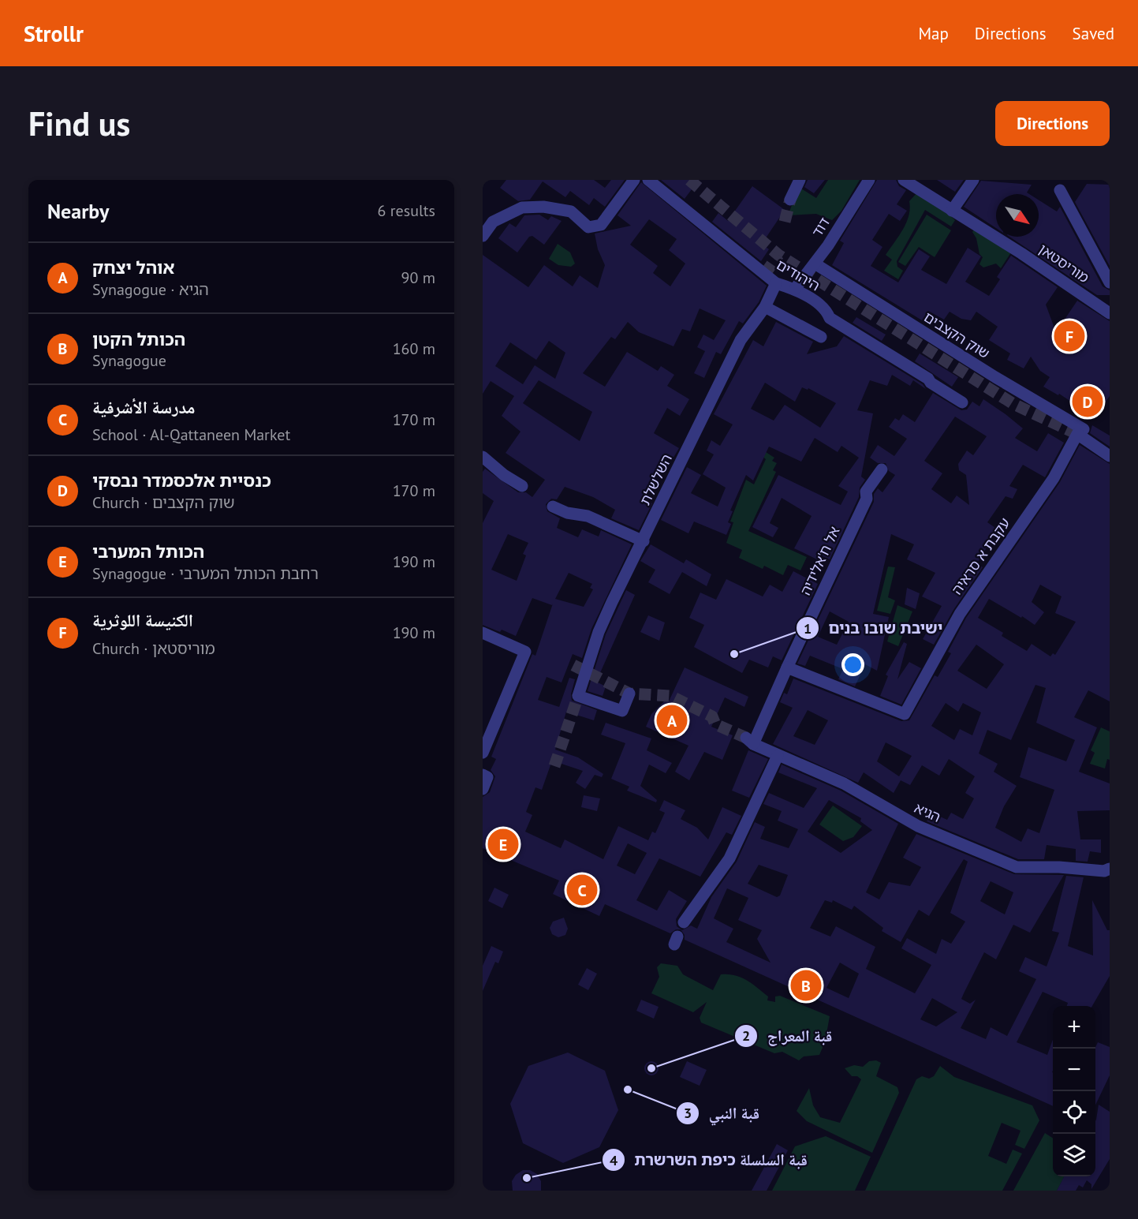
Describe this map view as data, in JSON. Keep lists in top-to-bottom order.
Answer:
{
  "streets": {
    "street": [
      "דוד",
      "מוריסטאן",
      "היהודים",
      "שוק הקצבים",
      "השלשלת",
      "עקבת א סראיה",
      "אל ח'אלידיה",
      "הגיא"
    ]
  },
  "crossings": [
    ["דוד", "היהודים"],
    ["דוד", "שוק הקצבים"],
    ["היהודים", "השלשלת"],
    ["שוק הקצבים", "עקבת א סראיה"],
    ["עקבת א סראיה", "אל ח'אלידיה"],
    ["עקבת א סראיה", "הגיא"],
    ["אל ח'אלידיה", "הגיא"]
  ],
  "places": [
    "ישיבת שובו בנים",
    "قبة المعراج",
    "قبة النبي",
    "قبة السلسلة כיפת השרשרת"
  ],
  "north": "bottom right",
  "page": {
    "header": "Strollr",
    "nav": ["Map", "Directions", "Saved"],
    "buttons": "Directions",
    "title": "Find us",
    "heading": ["Nearby", "6 results"],
    "list": [
      {
        "mark": "A",
        "name": "אוהל יצחק",
        "note": "Synagogue · הגיא",
        "value": "90 m"
      },
      {
        "mark": "B",
        "name": "הכותל הקטן",
        "note": "Synagogue",
        "value": "160 m"
      },
      {
        "mark": "C",
        "name": "مدرسة الأشرفية",
        "note": "School · Al-Qattaneen Market",
        "value": "170 m"
      },
      {
        "mark": "D",
        "name": "כנסיית אלכסמדר נבסקי",
        "note": "Church · שוק הקצבים",
        "value": "170 m"
      },
      {
        "mark": "E",
        "name": "הכותל המערבי",
        "note": "Synagogue · רחבת הכותל המערבי",
        "value": "190 m"
      },
      {
        "mark": "F",
        "name": "الكنيسة اللوثرية",
        "note": "Church · מוריסטאן",
        "value": "190 m"
      }
    ],
    "pins": [
      "F",
      "D",
      "A",
      "E",
      "C",
      "B"
    ],
    "map_buttons": ["+", "−"]
  }
}
